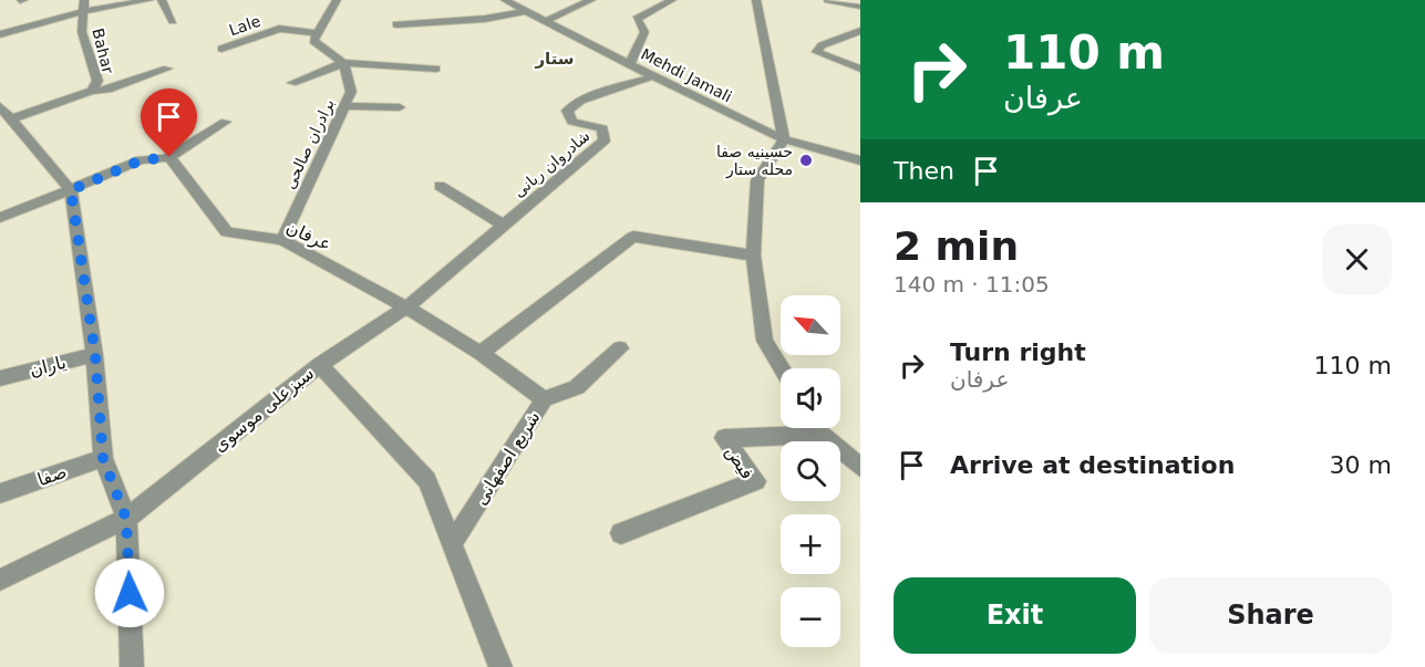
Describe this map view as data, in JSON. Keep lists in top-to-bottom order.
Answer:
{
  "streets": {
    "street": [
      "Lale",
      "Bahar",
      "Mehdi Jamali",
      "برادران صالحی",
      "شادروان ربانی",
      "عرفان",
      "یاران",
      "سبزعلی موسوی",
      "شریع اصفهانی",
      "فیض",
      "صفا"
    ]
  },
  "crossings": [
    ["Mehdi Jamali", "شادروان ربانی"],
    ["برادران صالحی", "عرفان"],
    ["شادروان ربانی", "عرفان"],
    ["شادروان ربانی", "سبزعلی موسوی"],
    ["شادروان ربانی", "شریع اصفهانی"],
    ["عرفان", "سبزعلی موسوی"],
    ["عرفان", "شریع اصفهانی"],
    ["سبزعلی موسوی", "شریع اصفهانی"]
  ],
  "districts": ["ستار"],
  "places": ["حسینیه صفا محله ستار"],
  "north": "top left",
  "page": {
    "turn": ["110 m", "عرفان"],
    "then": "Then",
    "heading": ["2 min", "140 m · 11:05"],
    "map_buttons": ["+", "−"],
    "list": [
      {
        "name": "Turn right",
        "note": "عرفان",
        "value": "110 m"
      },
      {
        "name": "Arrive at destination",
        "value": "30 m"
      }
    ],
    "buttons": ["Exit", "Share"]
  }
}
